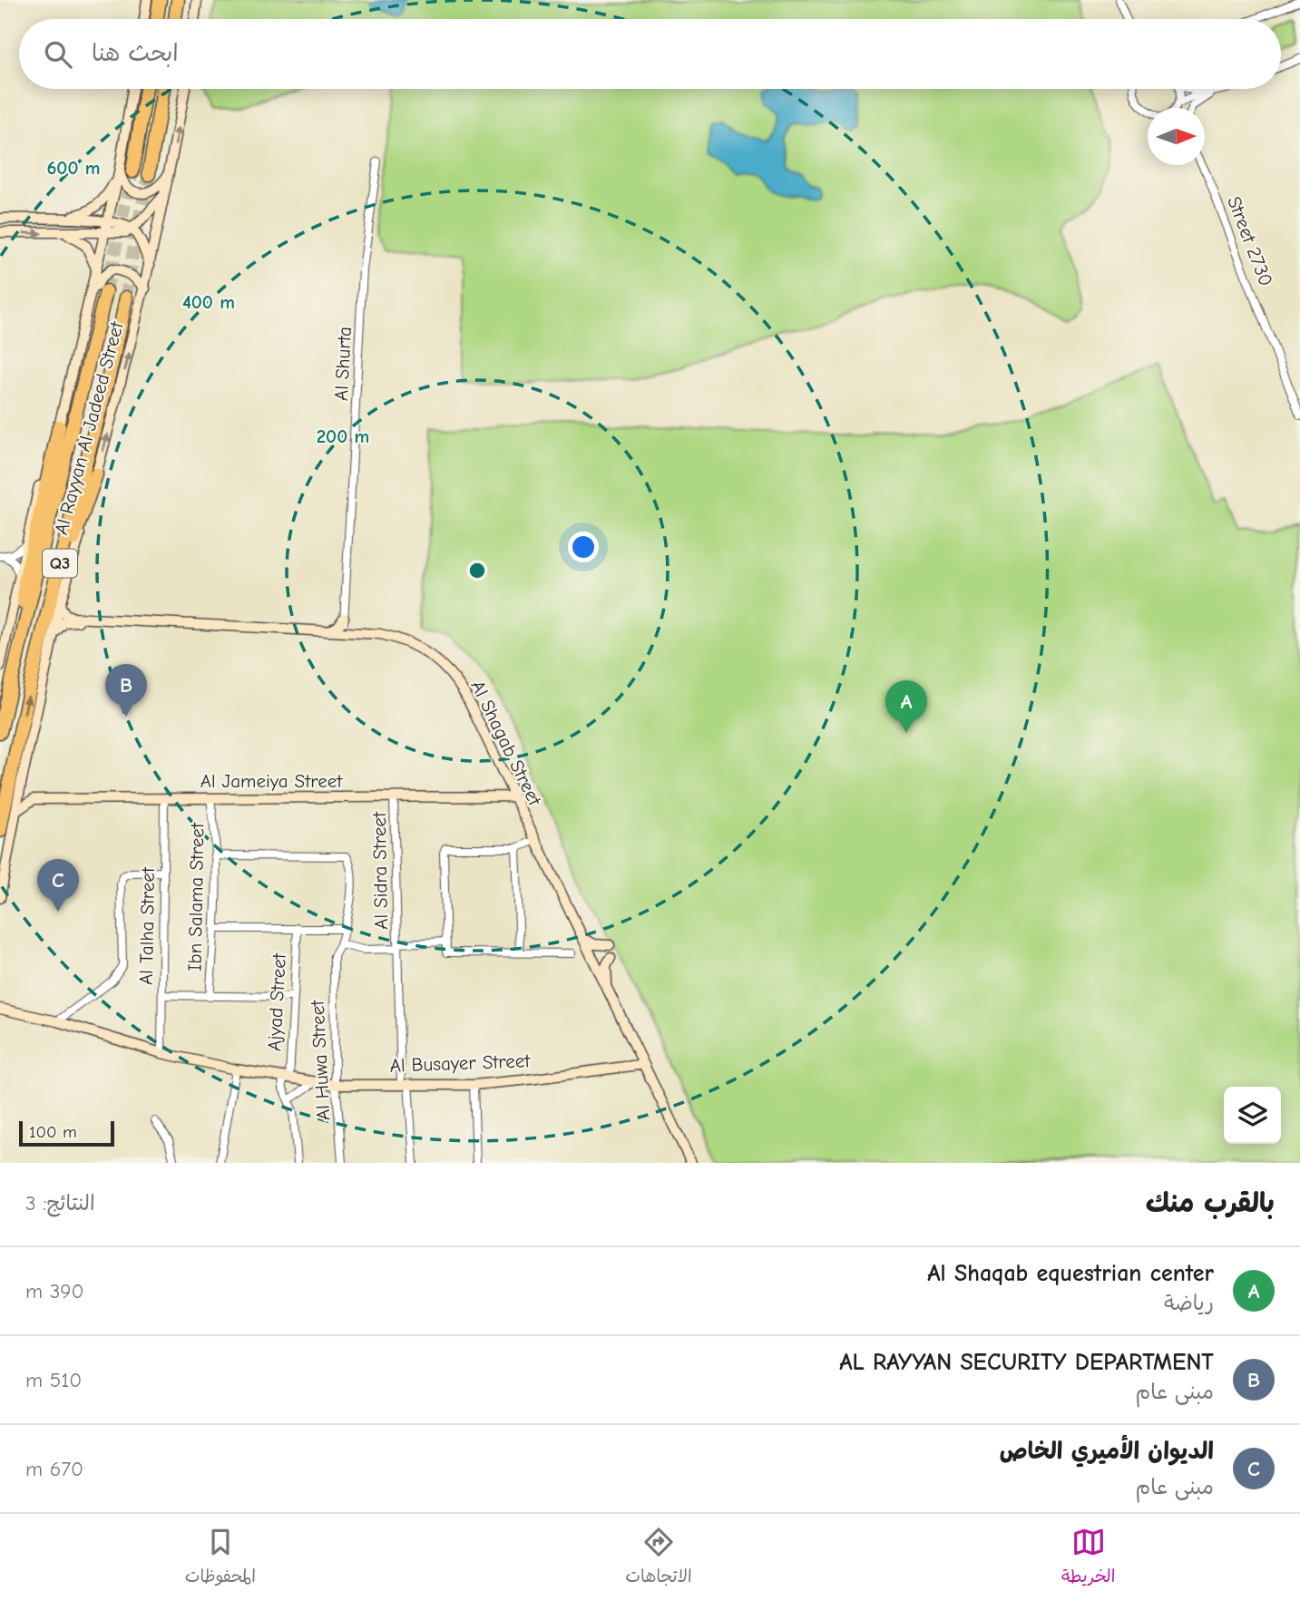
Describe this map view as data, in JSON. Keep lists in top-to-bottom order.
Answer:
{
  "streets": {
    "highway": ["Al Rayyan Al Jadeed Street", "Q3"],
    "street": [
      "Street 2730",
      "Al Shurta",
      "Al Shagab Street",
      "Al Jameiya Street",
      "Al Sidra Street",
      "Ibn Salama Street",
      "Al Talha Street",
      "Ajyad Street",
      "Al Huwa Street",
      "Al Busayer Street"
    ]
  },
  "crossings": [
    ["Al Shurta", "Al Shagab Street"],
    ["Al Rayyan Al Jadeed Street", "Al Shagab Street"],
    ["Al Shagab Street", "Al Jameiya Street"],
    ["Al Shagab Street", "Al Busayer Street"],
    ["Al Jameiya Street", "Al Sidra Street"],
    ["Al Jameiya Street", "Ibn Salama Street"],
    ["Al Jameiya Street", "Al Talha Street"],
    ["Al Sidra Street", "Al Huwa Street"],
    ["Al Sidra Street", "Al Busayer Street"],
    ["Al Talha Street", "Al Busayer Street"],
    ["Ajyad Street", "Al Busayer Street"],
    ["Al Huwa Street", "Al Busayer Street"]
  ],
  "scale_bar": "100 m",
  "north": "right",
  "page": {
    "search": "ابحث هنا",
    "pins": ["B", "A", "C"],
    "scale": "100 m",
    "heading": ["بالقرب منك", "النتائج: 3"],
    "list": [
      {
        "mark": "A",
        "name": "Al Shaqab equestrian center",
        "note": "رياضة",
        "value": "390 m"
      },
      {
        "mark": "B",
        "name": "AL RAYYAN SECURITY DEPARTMENT",
        "note": "مبنى عام",
        "value": "510 m"
      },
      {
        "mark": "C",
        "name": "الديوان الأميري الخاص",
        "note": "مبنى عام",
        "value": "670 m"
      }
    ],
    "nav": ["الخريطة", "الاتجاهات", "المحفوظات"]
  },
  "rings": ["600 m", "400 m", "200 m"]
}
